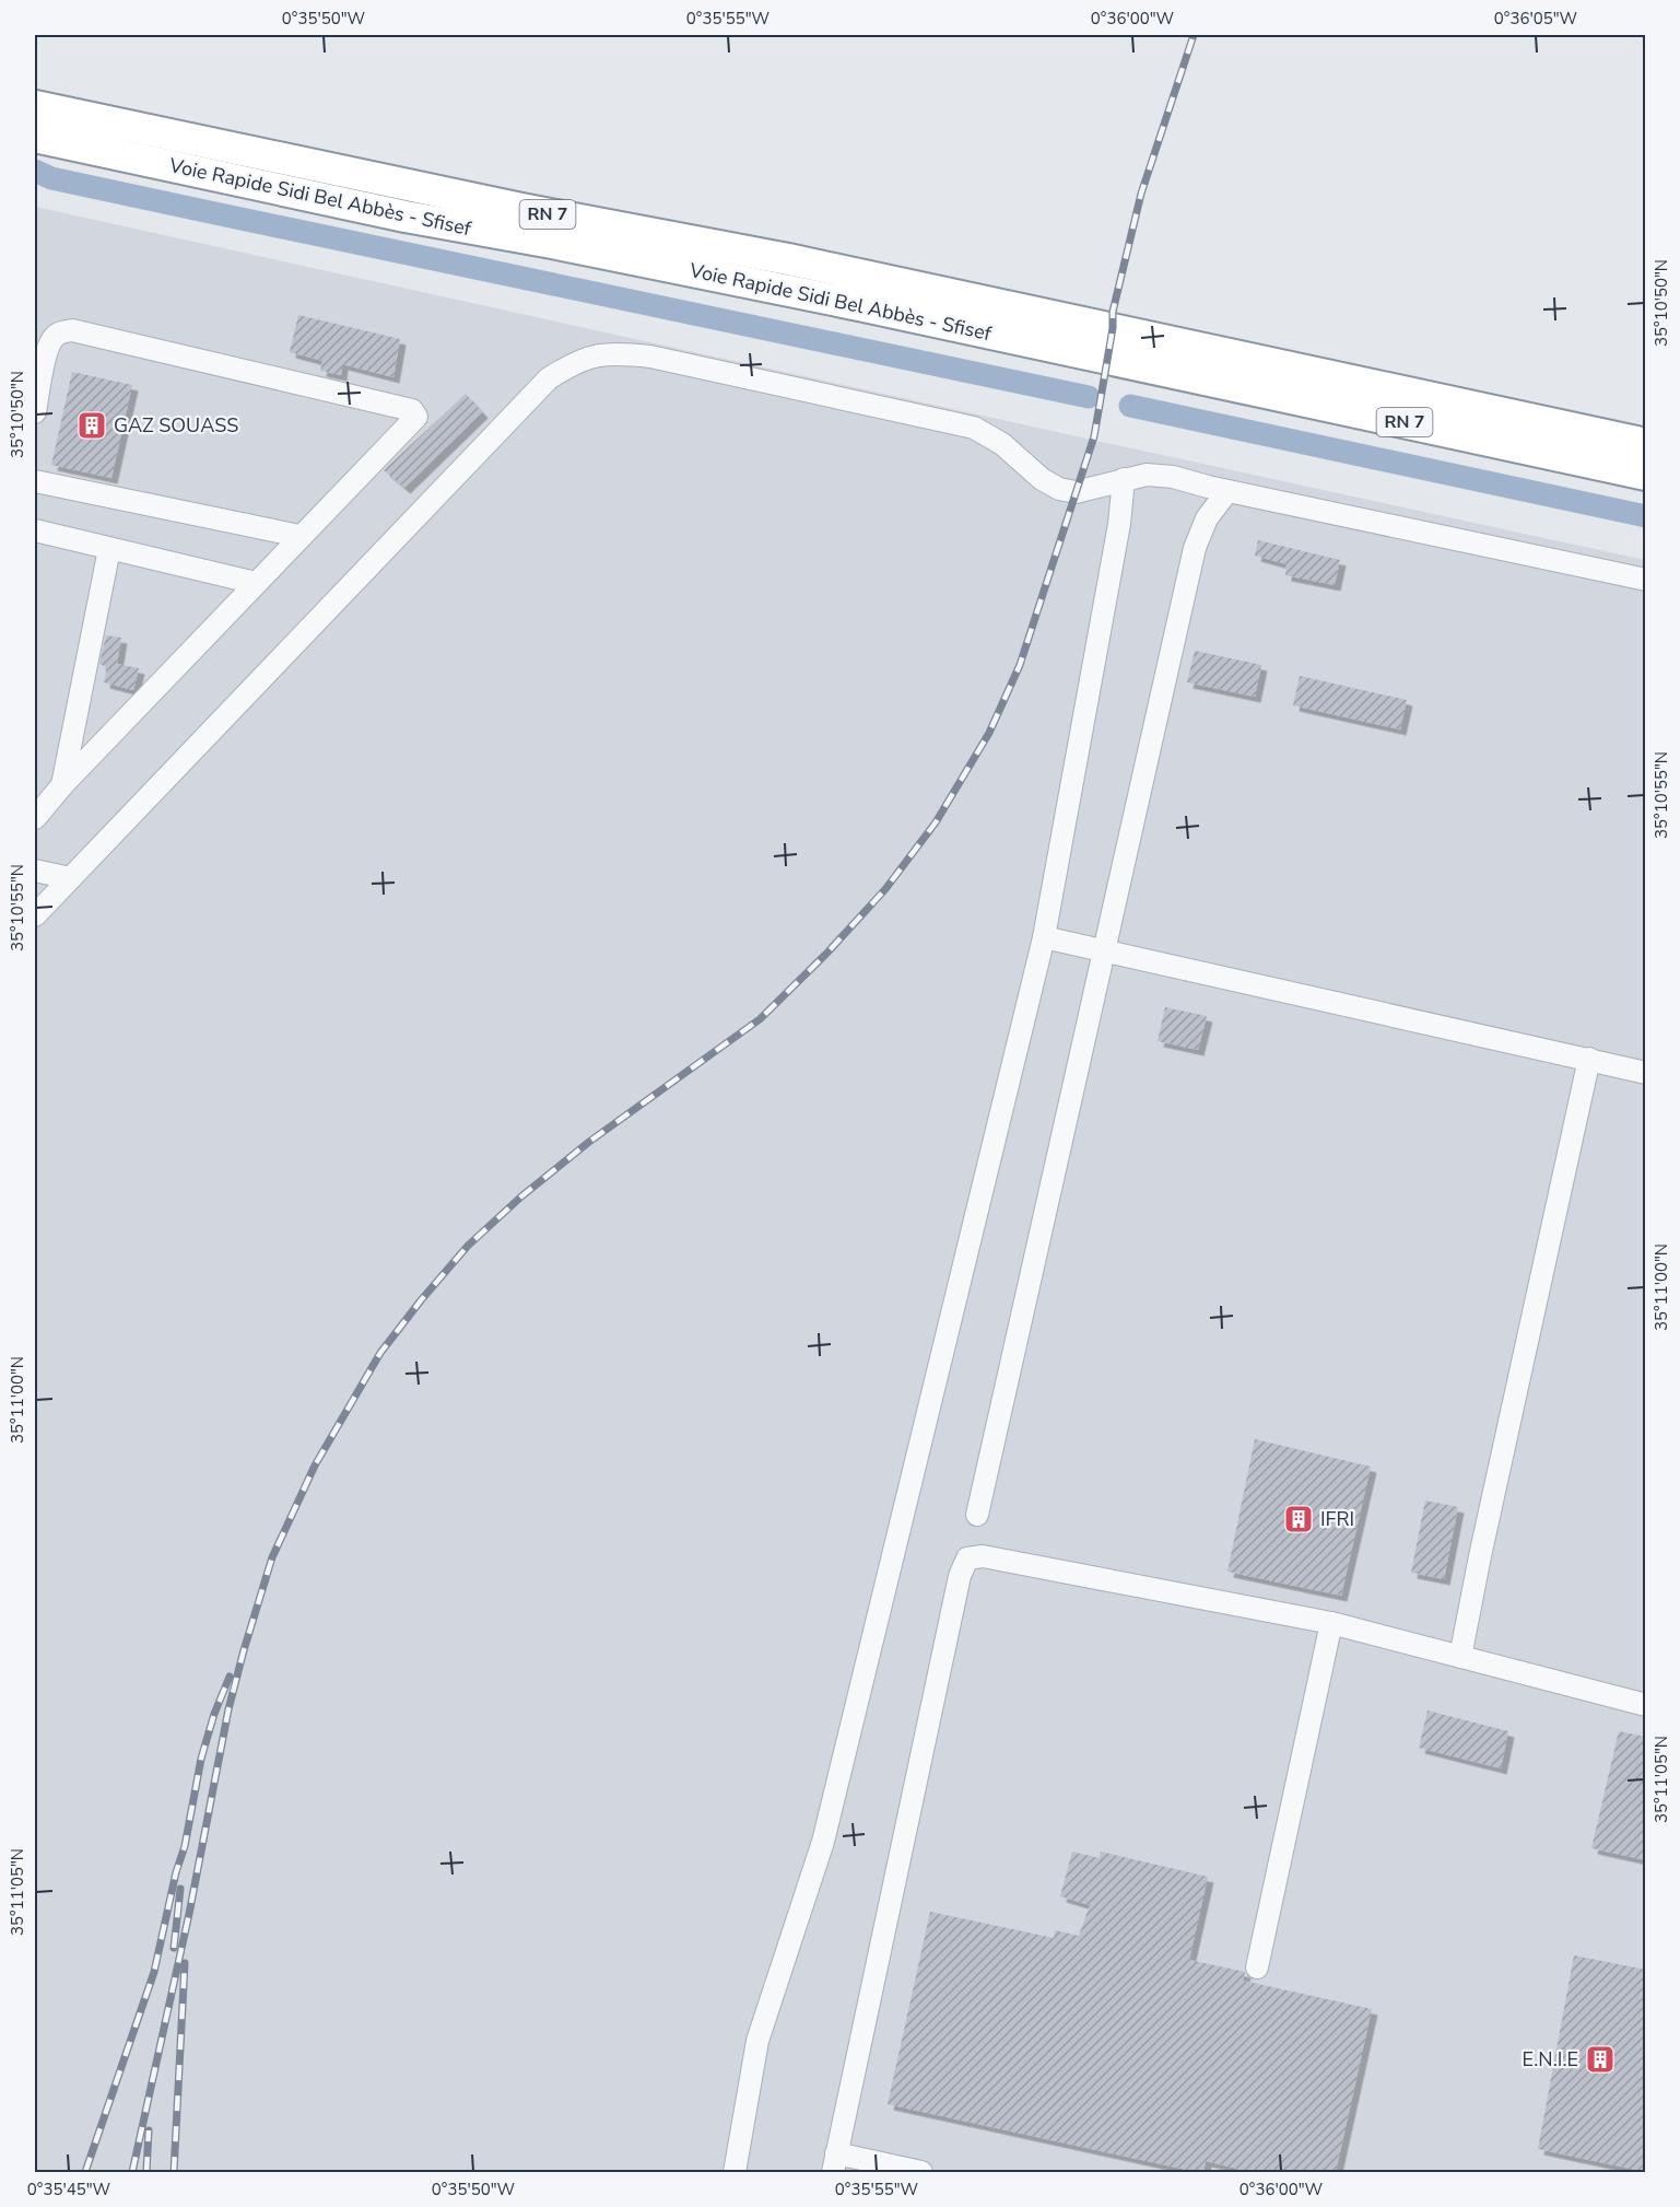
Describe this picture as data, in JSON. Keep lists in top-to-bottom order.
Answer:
{
  "streets": {
    "highway": ["Voie Rapide Sidi Bel Abbès - Sfisef", "RN 7"]
  },
  "places": {
    "building": ["GAZ SOUASS", "IFRI", "E.N.I.E"]
  },
  "coordinates": [
    "0°35'50\"W",
    "0°35'55\"W",
    "0°36'00\"W",
    "0°36'05\"W",
    "35°10'50\"N",
    "35°10'55\"N",
    "35°11'00\"N",
    "35°11'05\"N",
    "0°35'45\"W"
  ]
}
